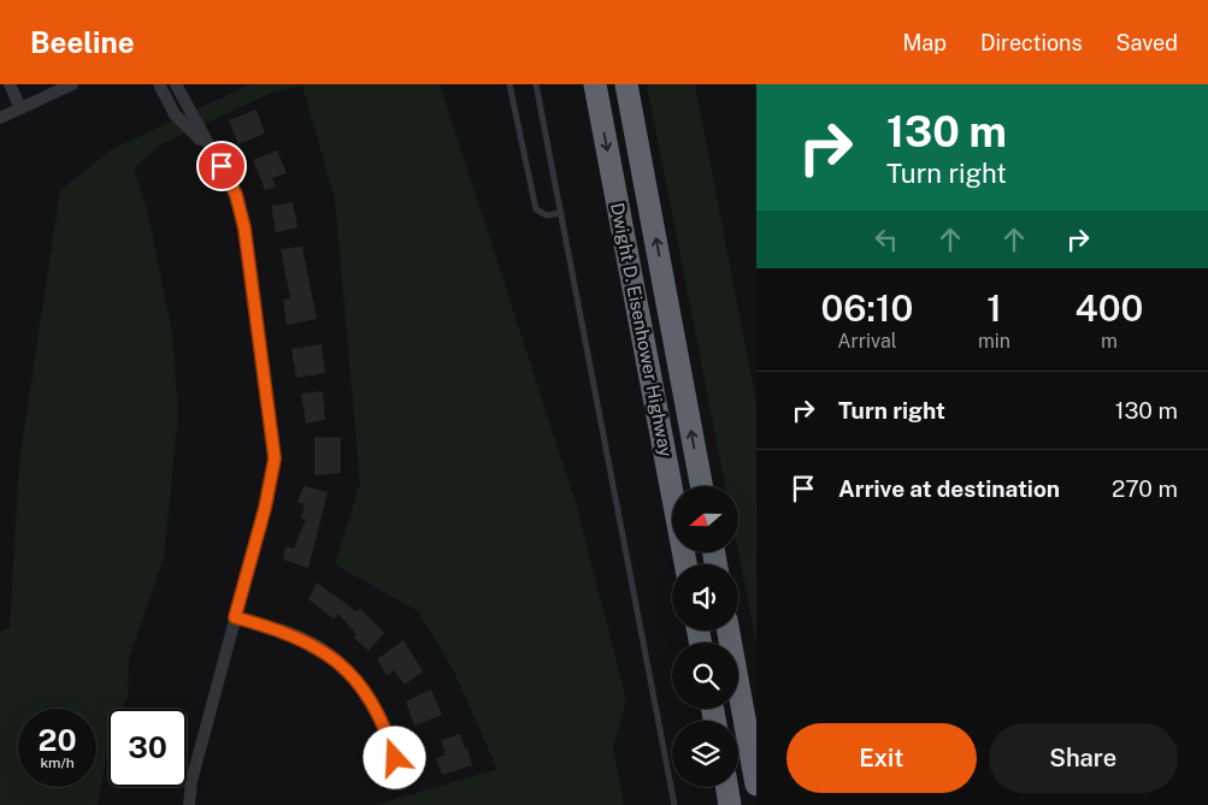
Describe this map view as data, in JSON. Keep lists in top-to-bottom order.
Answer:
{
  "streets": {
    "highway": ["Dwight D. Eisenhower Highway"]
  },
  "north": "left",
  "page": {
    "header": "Beeline",
    "nav": ["Map", "Directions", "Saved"],
    "turn": ["130 m", "Turn right"],
    "eta": [
      "06:10",
      "Arrival",
      "1",
      "min",
      "400",
      "m"
    ],
    "list": [
      {
        "name": "Turn right",
        "value": "130 m"
      },
      {
        "name": "Arrive at destination",
        "value": "270 m"
      }
    ],
    "speed": "20 km/h",
    "limit": "30",
    "buttons": ["Exit", "Share"]
  }
}
